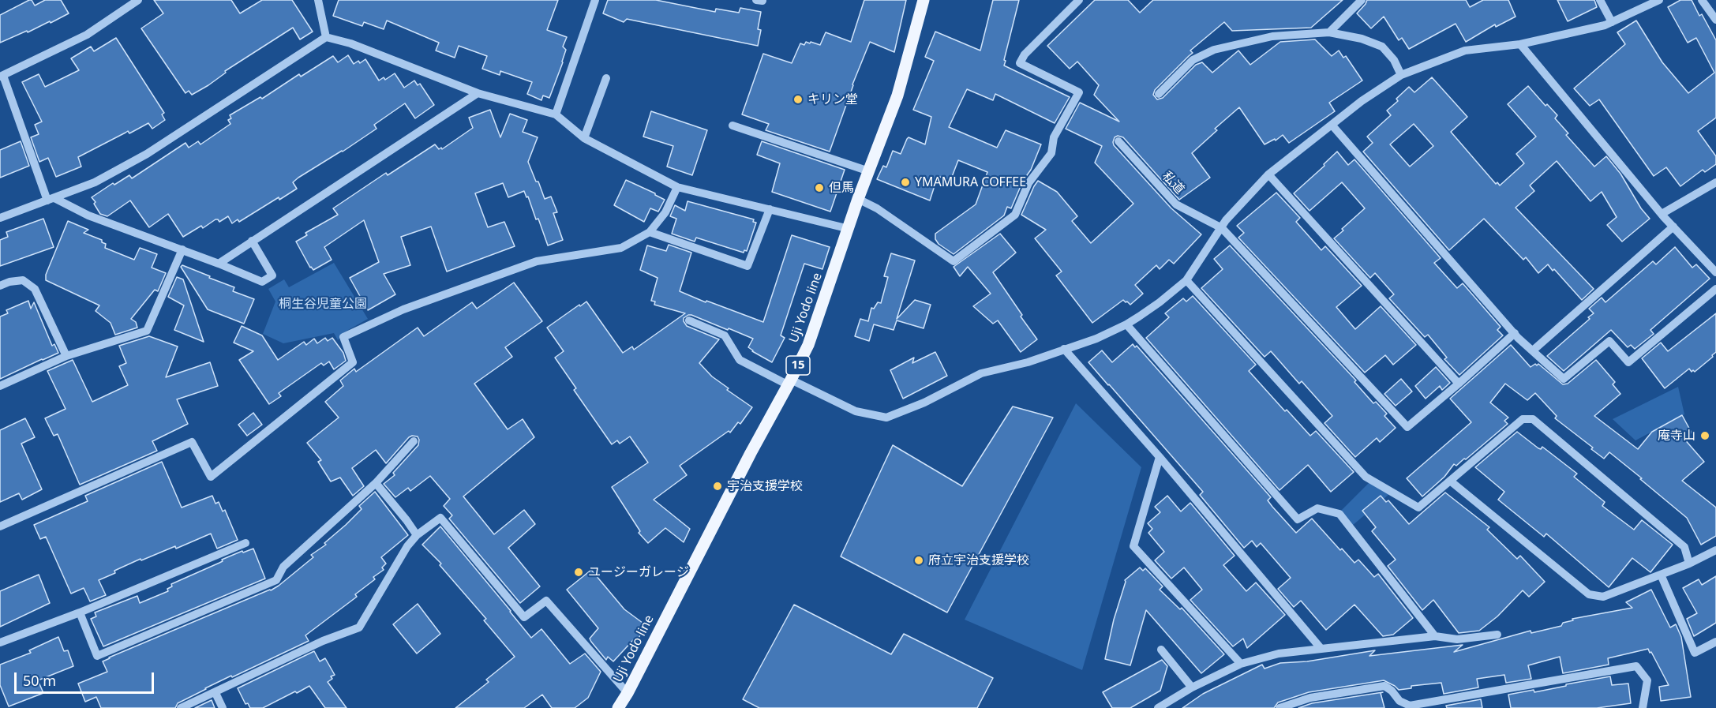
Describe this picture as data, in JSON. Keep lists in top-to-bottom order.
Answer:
{
  "streets": {
    "main road": ["Uji Yodo line", "15"],
    "street": ["私道"]
  },
  "parks": ["桐生谷児童公園"],
  "places": [
    "キリン堂",
    "YMAMURA COFFEE",
    "但馬",
    "庵寺山",
    "宇治支援学校",
    "府立宇治支援学校",
    "ユージーガレージ"
  ],
  "scale_bar": "50 m"
}
